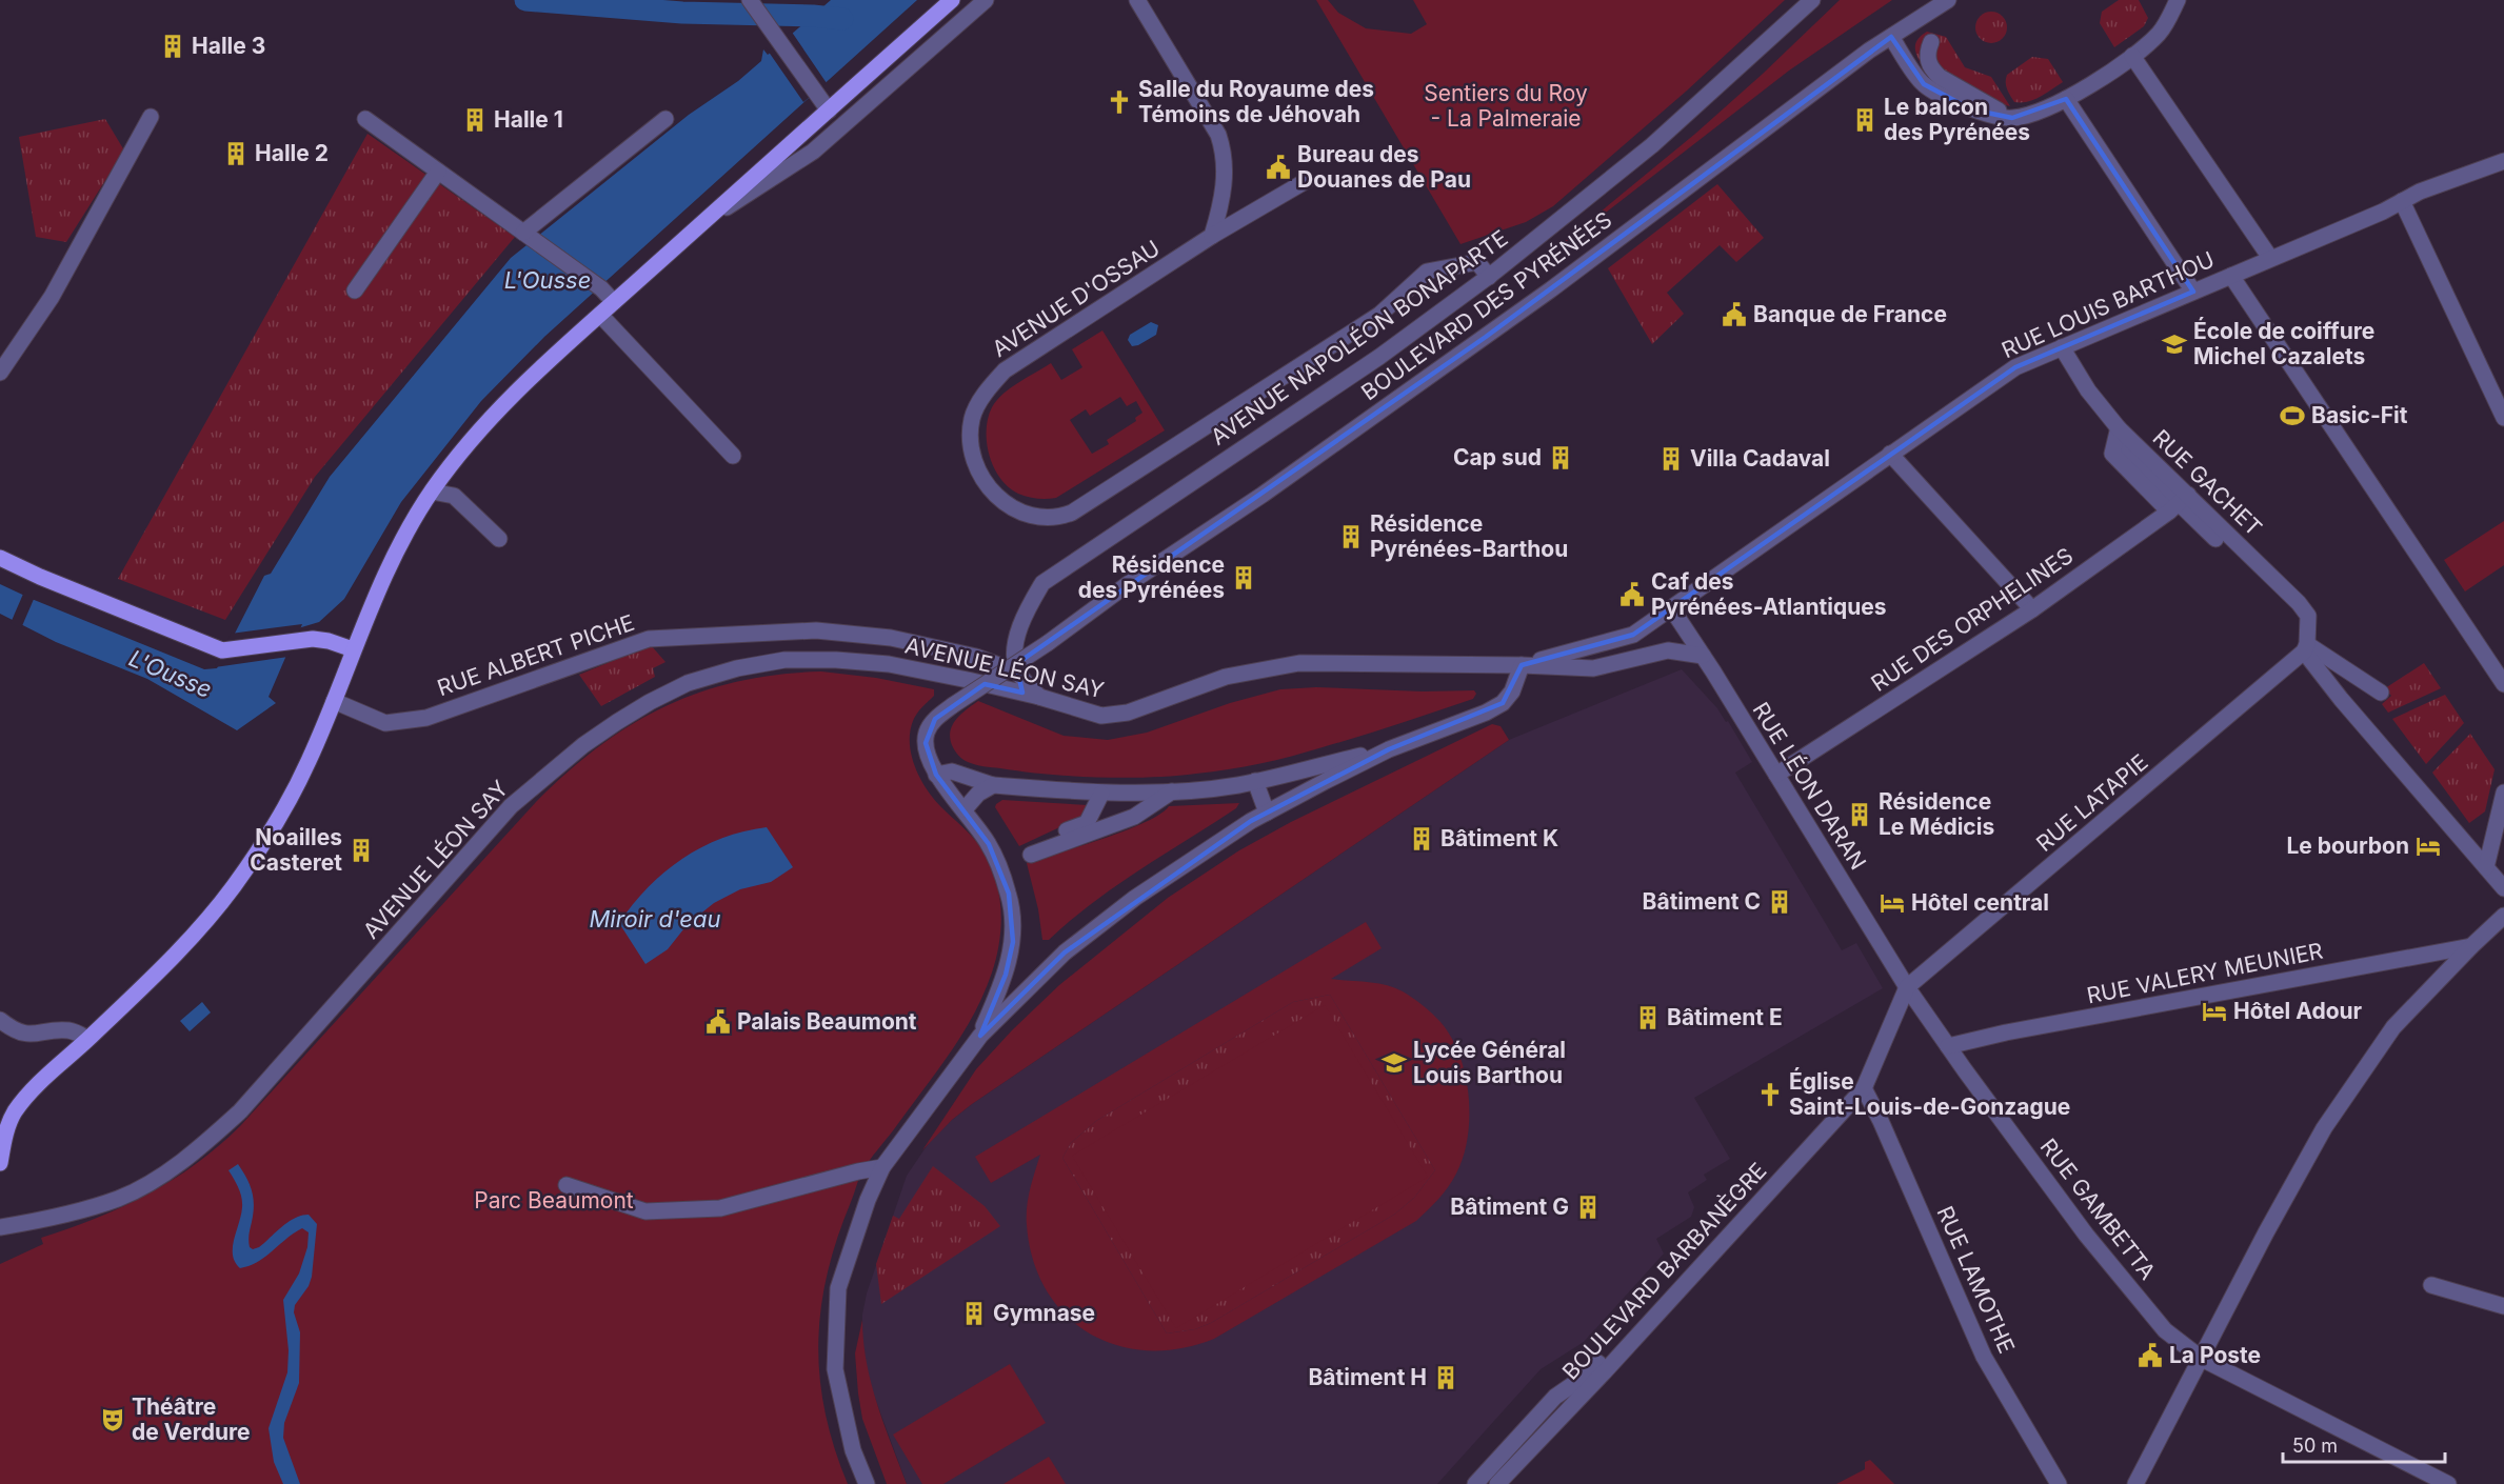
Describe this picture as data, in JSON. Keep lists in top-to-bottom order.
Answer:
{
  "streets": {
    "street": [
      "AVENUE D'OSSAU",
      "RUE LOUIS BARTHOU",
      "BOULEVARD DES PYRÉNÉES",
      "AVENUE NAPOLÉON BONAPARTE",
      "RUE GACHET",
      "RUE DES ORPHELINES",
      "RUE ALBERT PICHE",
      "AVENUE LÉON SAY",
      "RUE LÉON DARAN",
      "RUE LATAPIE",
      "RUE VALERY MEUNIER",
      "RUE GAMBETTA",
      "BOULEVARD BARBANÈGRE",
      "RUE LAMOTHE"
    ]
  },
  "crossings": [
    ["AVENUE D'OSSAU", "AVENUE NAPOLÉON BONAPARTE"],
    ["RUE LOUIS BARTHOU", "RUE GACHET"],
    ["RUE LOUIS BARTHOU", "AVENUE LÉON SAY"],
    ["RUE LOUIS BARTHOU", "RUE LÉON DARAN"],
    ["AVENUE NAPOLÉON BONAPARTE", "RUE ALBERT PICHE"],
    ["RUE GACHET", "RUE DES ORPHELINES"],
    ["RUE GACHET", "RUE LATAPIE"],
    ["RUE DES ORPHELINES", "RUE LÉON DARAN"],
    ["RUE LÉON DARAN", "RUE LATAPIE"],
    ["RUE LÉON DARAN", "RUE VALERY MEUNIER"],
    ["RUE LÉON DARAN", "RUE GAMBETTA"],
    ["RUE LÉON DARAN", "BOULEVARD BARBANÈGRE"],
    ["RUE LATAPIE", "BOULEVARD BARBANÈGRE"],
    ["RUE VALERY MEUNIER", "RUE GAMBETTA"],
    ["BOULEVARD BARBANÈGRE", "RUE LAMOTHE"]
  ],
  "water": ["L'Ousse", "Miroir d'eau"],
  "parks": ["Sentiers du Roy - La Palmeraie", "Parc Beaumont"],
  "places": {
    "building": [
      "Halle 3",
      "Halle 1",
      "Le balcon des Pyrénées",
      "Halle 2",
      "Cap sud",
      "Villa Cadaval",
      "Résidence Pyrénées-Barthou",
      "Résidence des Pyrénées",
      "Résidence Le Médicis",
      "Bâtiment K",
      "Noailles Casteret",
      "Bâtiment C",
      "Bâtiment E",
      "Bâtiment G",
      "Gymnase",
      "Bâtiment H"
    ],
    "church": ["Salle du Royaume des Témoins de Jéhovah", "Église Saint-Louis-de-Gonzague"],
    "public building": [
      "Bureau des Douanes de Pau",
      "Banque de France",
      "Caf des Pyrénées-Atlantiques",
      "Palais Beaumont",
      "La Poste"
    ],
    "school or university": ["École de coiffure Michel Cazalets", "Lycée Général Louis Barthou"],
    "sports": ["Basic-Fit"],
    "hotel": ["Le bourbon", "Hôtel central", "Hôtel Adour"],
    "theatre": ["Théâtre de Verdure"]
  },
  "scale_bar": "50 m"
}
